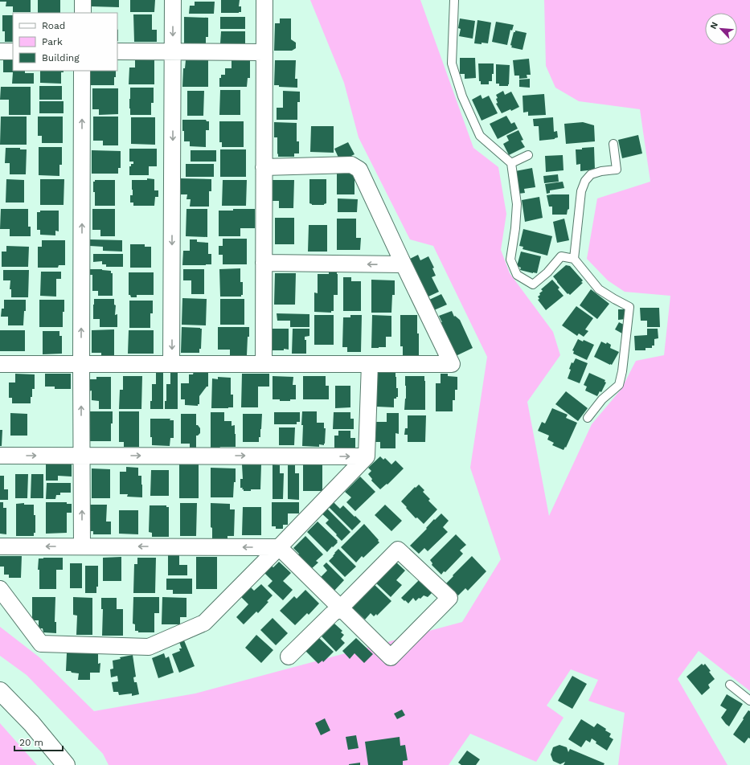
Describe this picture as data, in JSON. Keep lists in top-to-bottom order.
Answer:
{
  "legend": ["Road", "Park", "Building"],
  "scale_bar": "20 m",
  "north": "top left"
}
